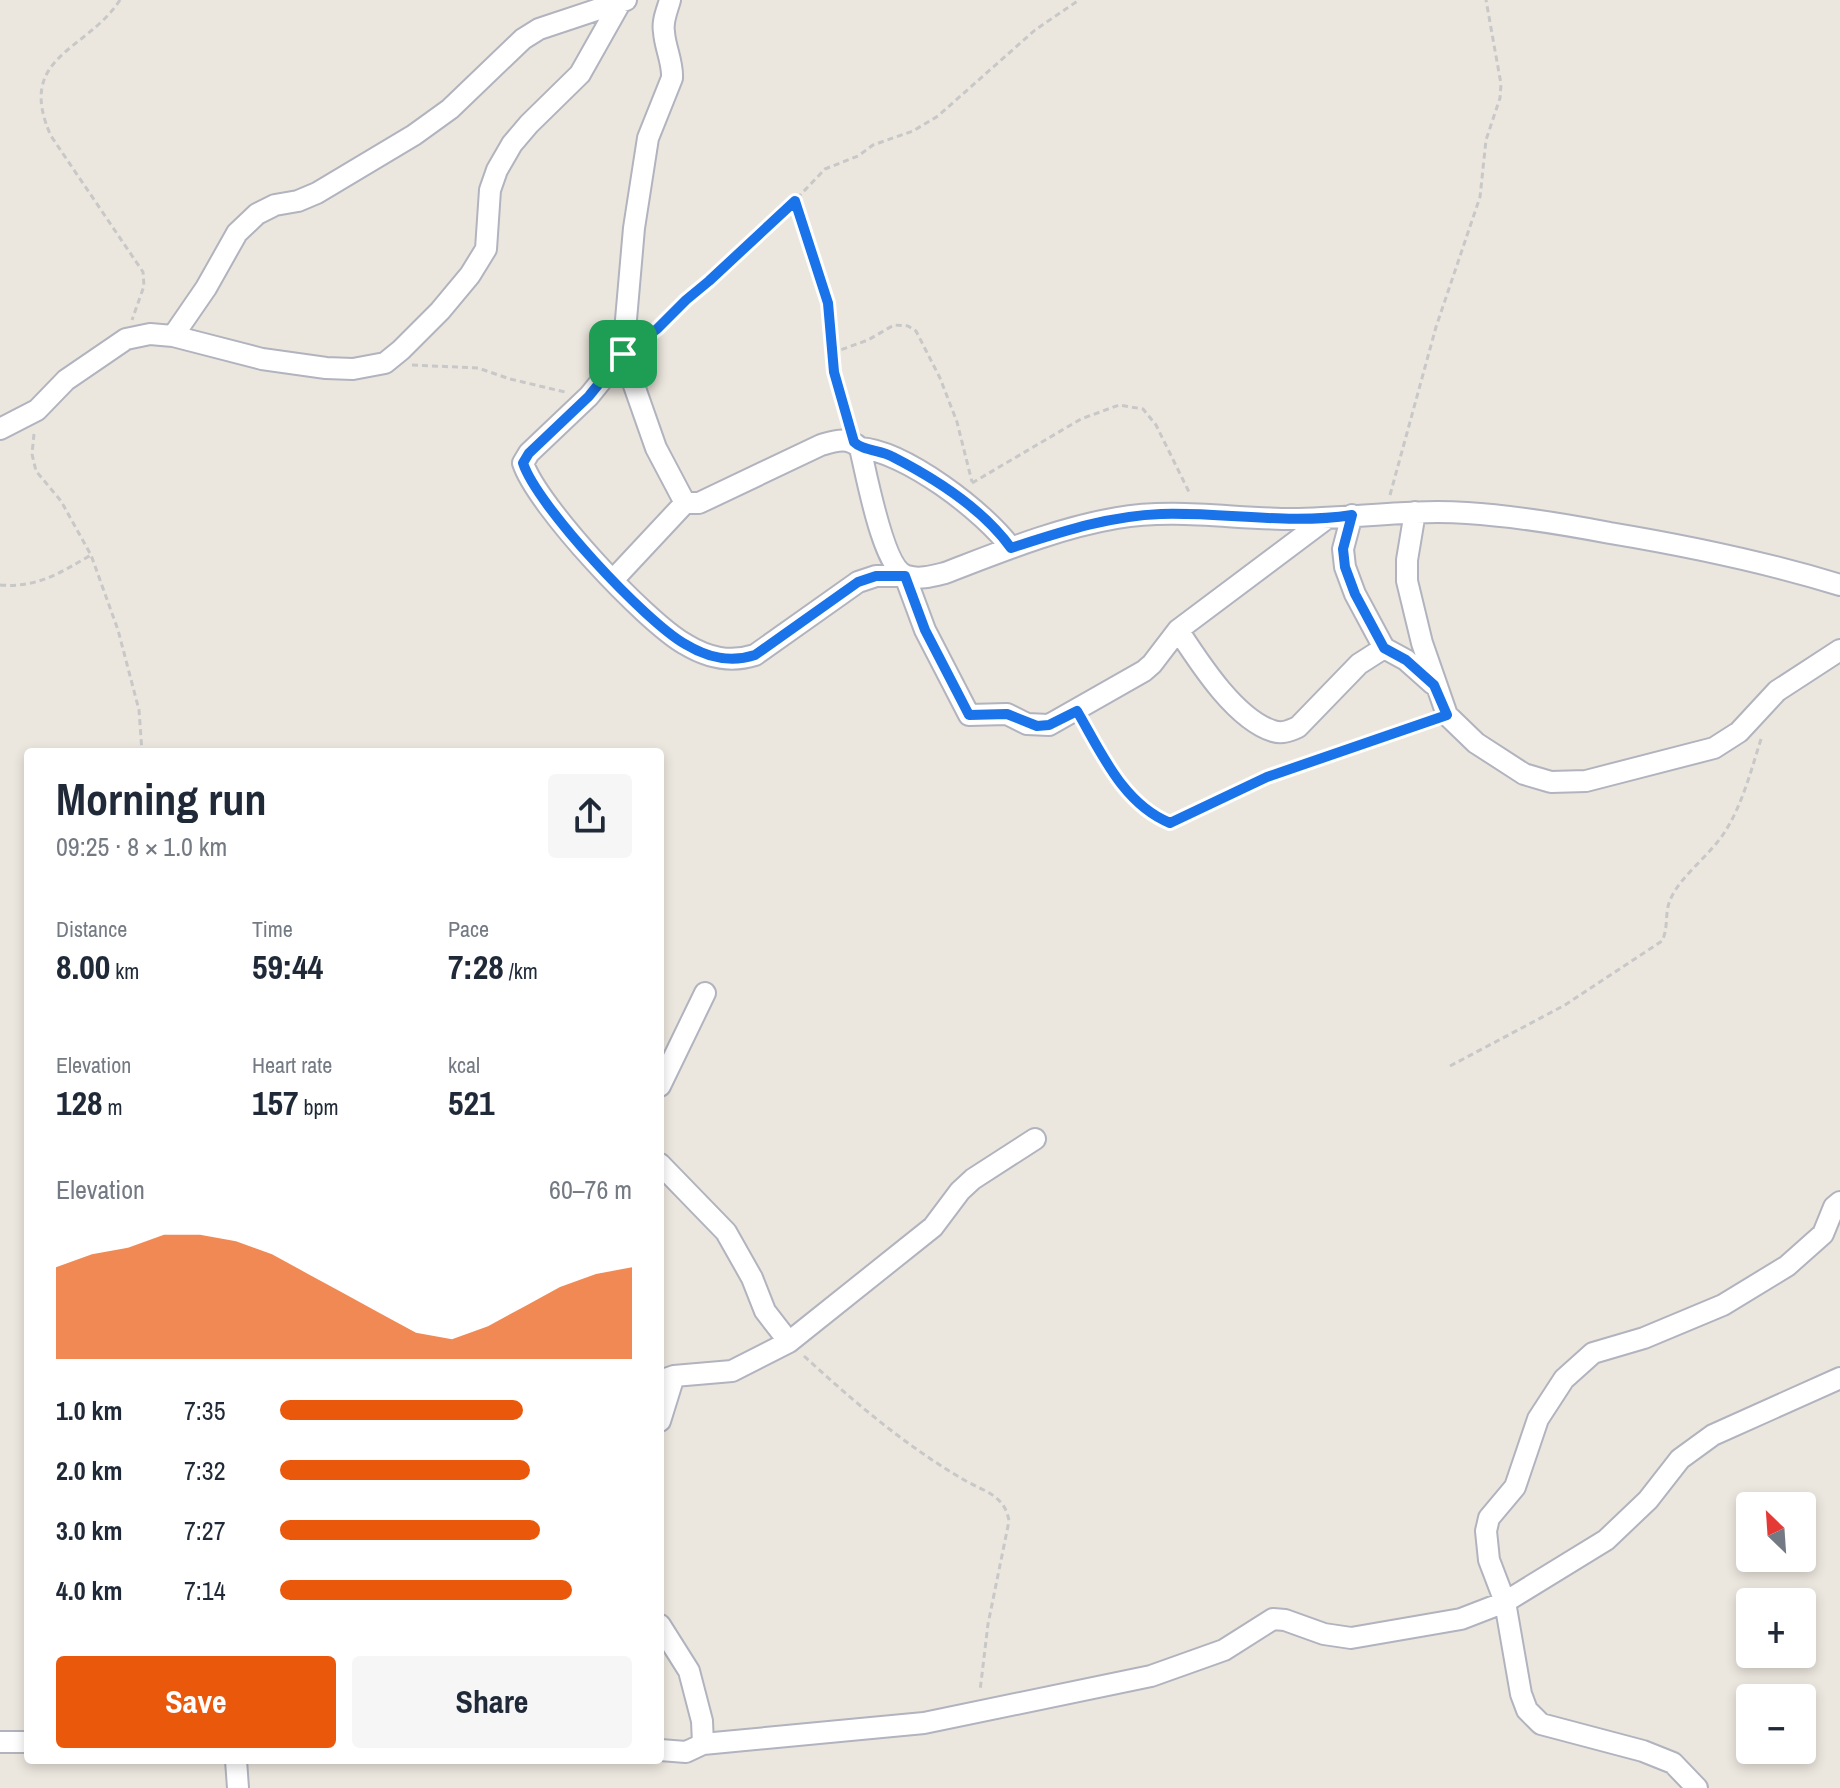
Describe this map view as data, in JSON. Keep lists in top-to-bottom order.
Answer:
{
  "north": "top left",
  "page": {
    "heading": ["Morning run", "09:25 · 8 × 1.0 km"],
    "stats": [
      ["Distance", "8.00 km"],
      ["Time", "59:44"],
      ["Pace", "7:28 /km"],
      ["Elevation", "128 m"],
      ["Heart rate", "157 bpm"],
      ["kcal", "521"]
    ],
    "chart": ["Elevation", "60–76 m"],
    "list": [
      {
        "name": "1.0 km",
        "note": "7:35"
      },
      {
        "name": "2.0 km",
        "note": "7:32"
      },
      {
        "name": "3.0 km",
        "note": "7:27"
      },
      {
        "name": "4.0 km",
        "note": "7:14"
      }
    ],
    "map_buttons": ["+", "−"],
    "buttons": ["Save", "Share"]
  }
}
